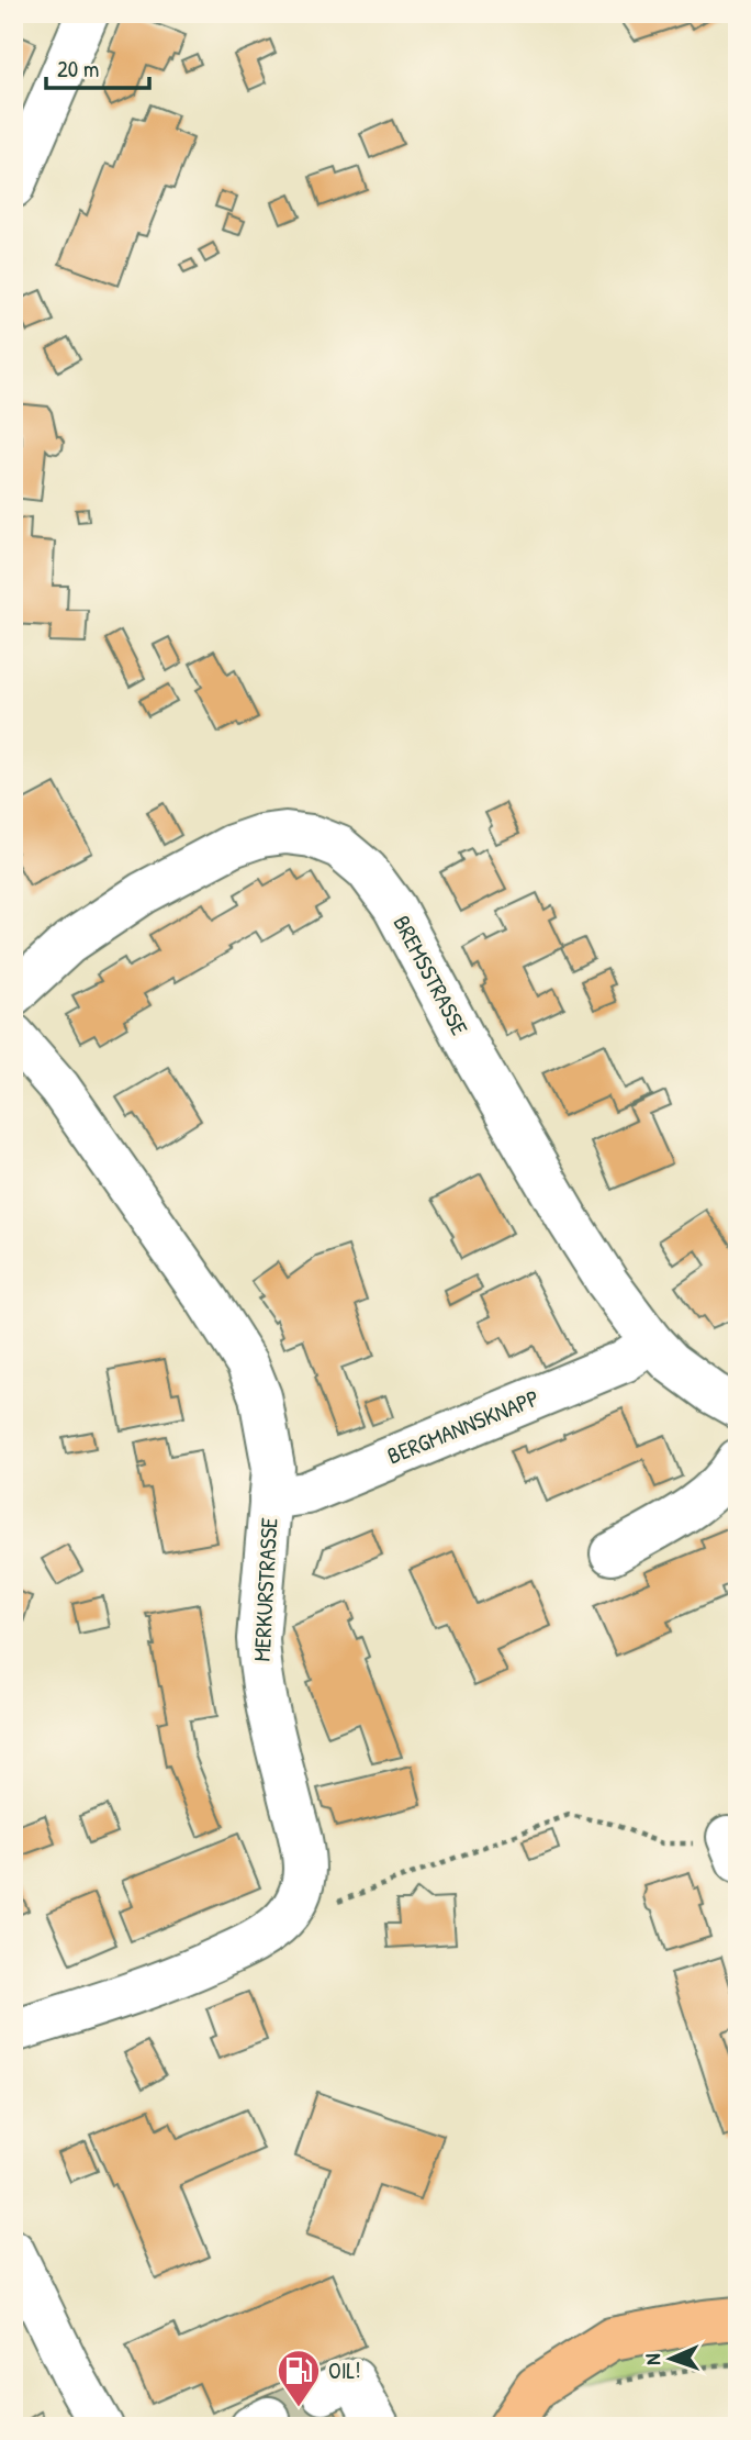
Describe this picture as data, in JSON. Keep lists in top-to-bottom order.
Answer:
{
  "streets": {
    "street": ["BREMSSTRASSE", "BERGMANNSKNAPP", "MERKURSTRASSE"]
  },
  "crossings": [
    ["BREMSSTRASSE", "BERGMANNSKNAPP"],
    ["BERGMANNSKNAPP", "MERKURSTRASSE"]
  ],
  "places": {
    "fuel station": ["OIL!"]
  },
  "scale_bar": "20 m",
  "north": "left"
}
